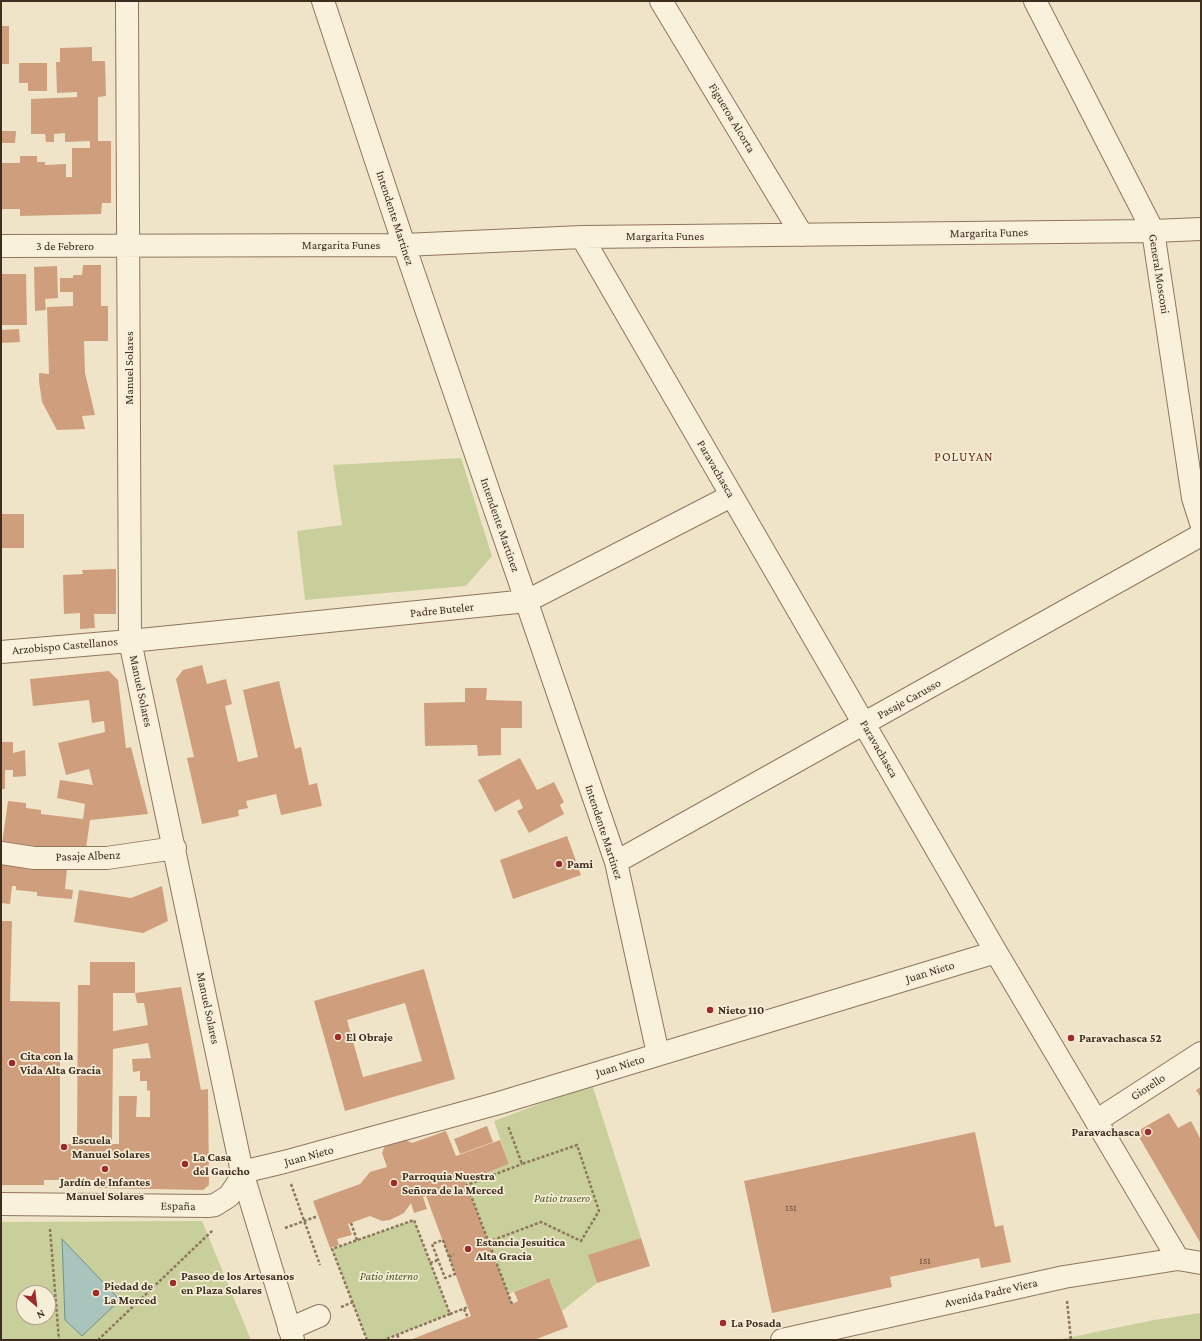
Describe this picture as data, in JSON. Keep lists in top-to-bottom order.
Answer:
{
  "streets": {
    "street": [
      "Figueroa Alcorta",
      "Intendente Martinez",
      "Margarita Funes",
      "3 de Febrero",
      "General Mosconi",
      "Manuel Solares",
      "Paravachasca",
      "Padre Buteler",
      "Arzobispo Castellanos",
      "Pasaje Carusso",
      "Pasaje Albenz",
      "Juan Nieto",
      "Giorello",
      "España",
      "Avenida Padre Viera"
    ]
  },
  "crossings": [
    ["Figueroa Alcorta", "Margarita Funes"],
    ["Intendente Martinez", "Margarita Funes"],
    ["Intendente Martinez", "Padre Buteler"],
    ["Intendente Martinez", "Pasaje Carusso"],
    ["Intendente Martinez", "Juan Nieto"],
    ["Margarita Funes", "3 de Febrero"],
    ["Margarita Funes", "General Mosconi"],
    ["Margarita Funes", "Manuel Solares"],
    ["Margarita Funes", "Paravachasca"],
    ["3 de Febrero", "Manuel Solares"],
    ["Manuel Solares", "Padre Buteler"],
    ["Manuel Solares", "Arzobispo Castellanos"],
    ["Manuel Solares", "Pasaje Albenz"],
    ["Manuel Solares", "Juan Nieto"],
    ["Manuel Solares", "España"],
    ["Paravachasca", "Padre Buteler"],
    ["Paravachasca", "Pasaje Carusso"],
    ["Paravachasca", "Juan Nieto"],
    ["Paravachasca", "Giorello"],
    ["Paravachasca", "Avenida Padre Viera"],
    ["Padre Buteler", "Arzobispo Castellanos"],
    ["Juan Nieto", "España"]
  ],
  "districts": ["POLUYAN"],
  "parks": ["Patio trasero", "Patio interno"],
  "places": [
    "Pami",
    "Nieto 110",
    "El Obraje",
    "Paravachasca 52",
    "Cita con la Vida Alta Gracia",
    "Paravachasca",
    "Escuela Manuel Solares",
    "La Casa del Gaucho",
    "Jardín de Infantes Manuel Solares",
    "Parroquia Nuestra Señora de la Merced",
    "Estancia Jesuitica Alta Gracia",
    "Paseo de los Artesanos en Plaza Solares",
    "Piedad de La Merced",
    "La Posada"
  ],
  "house_numbers": ["151", "151"],
  "north": "bottom right"
}
